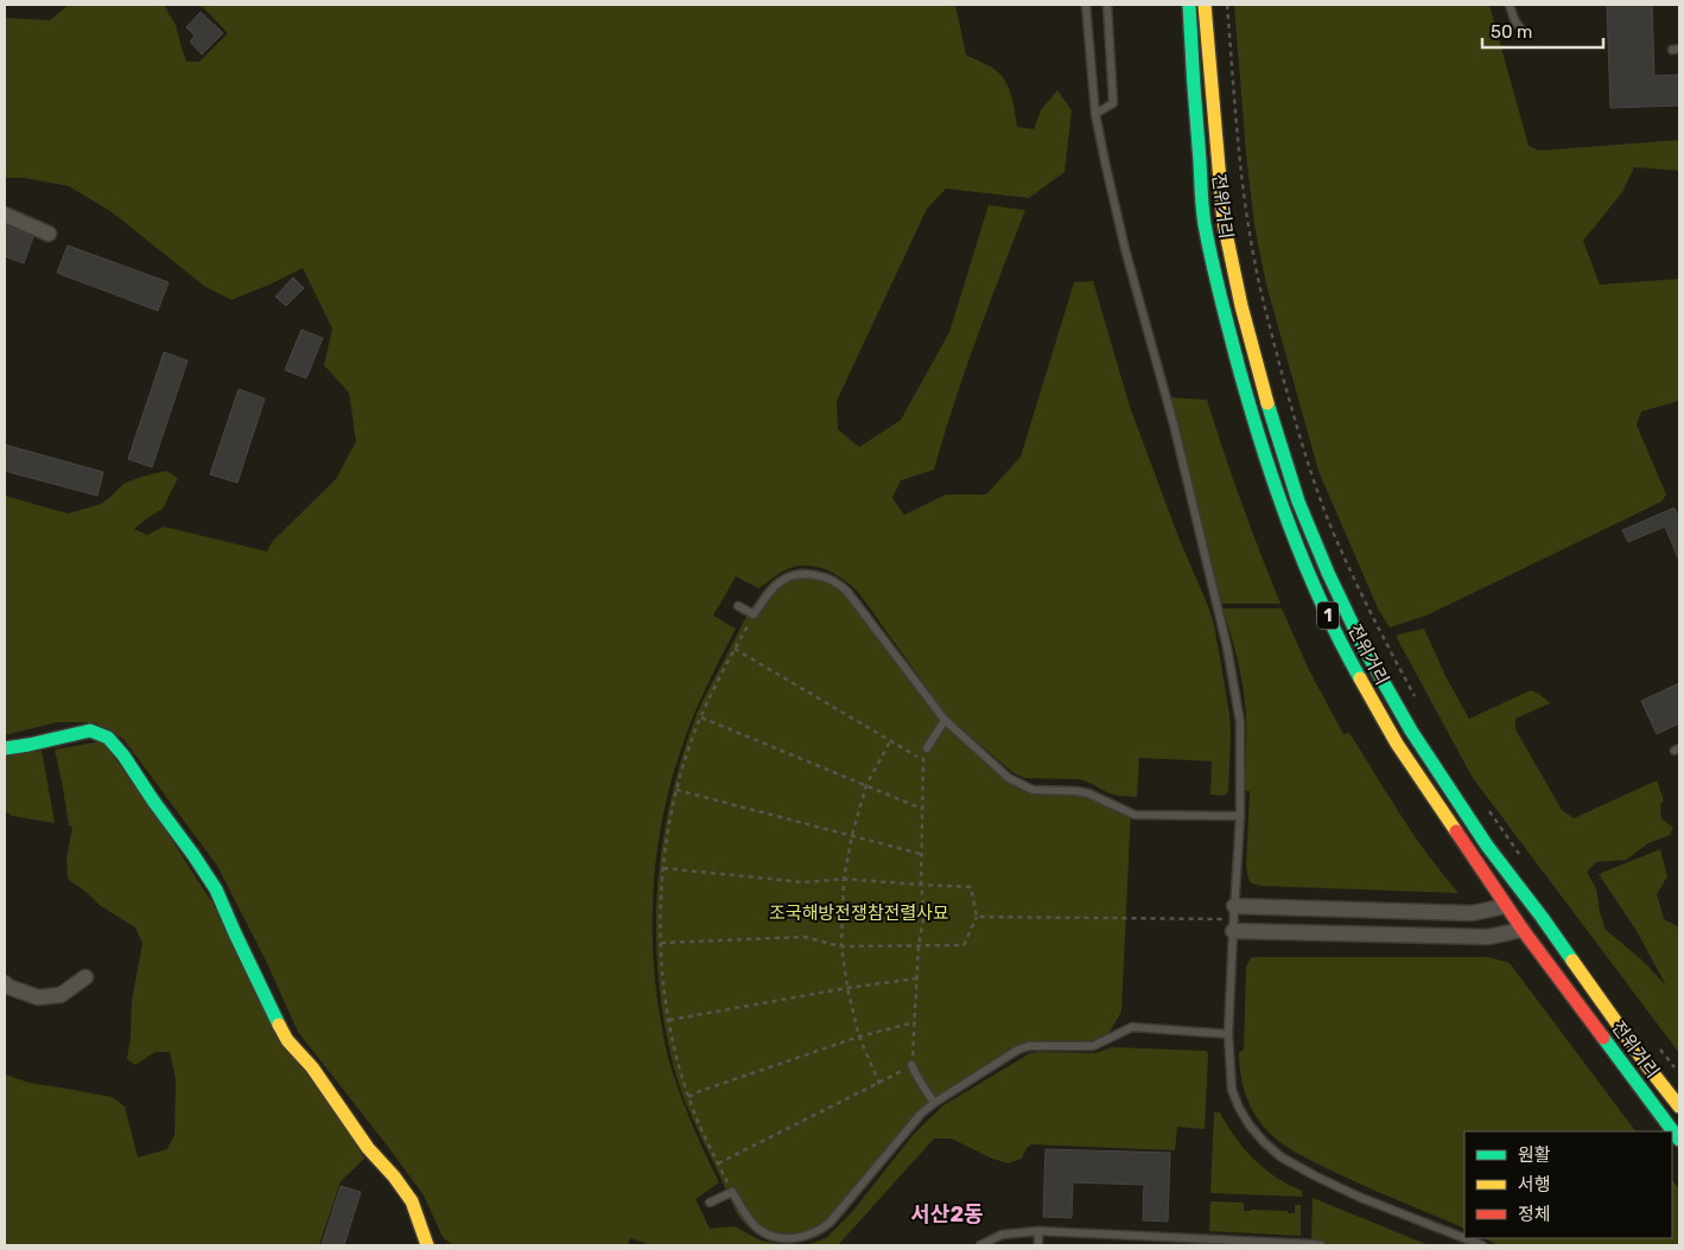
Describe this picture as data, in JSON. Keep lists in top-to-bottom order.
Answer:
{
  "streets": {
    "main road": ["전위거리", "1"]
  },
  "districts": ["서산2동"],
  "parks": ["조국해방전쟁참전렬사묘"],
  "legend": ["원활", "서행", "정체"],
  "scale_bar": "50 m"
}
